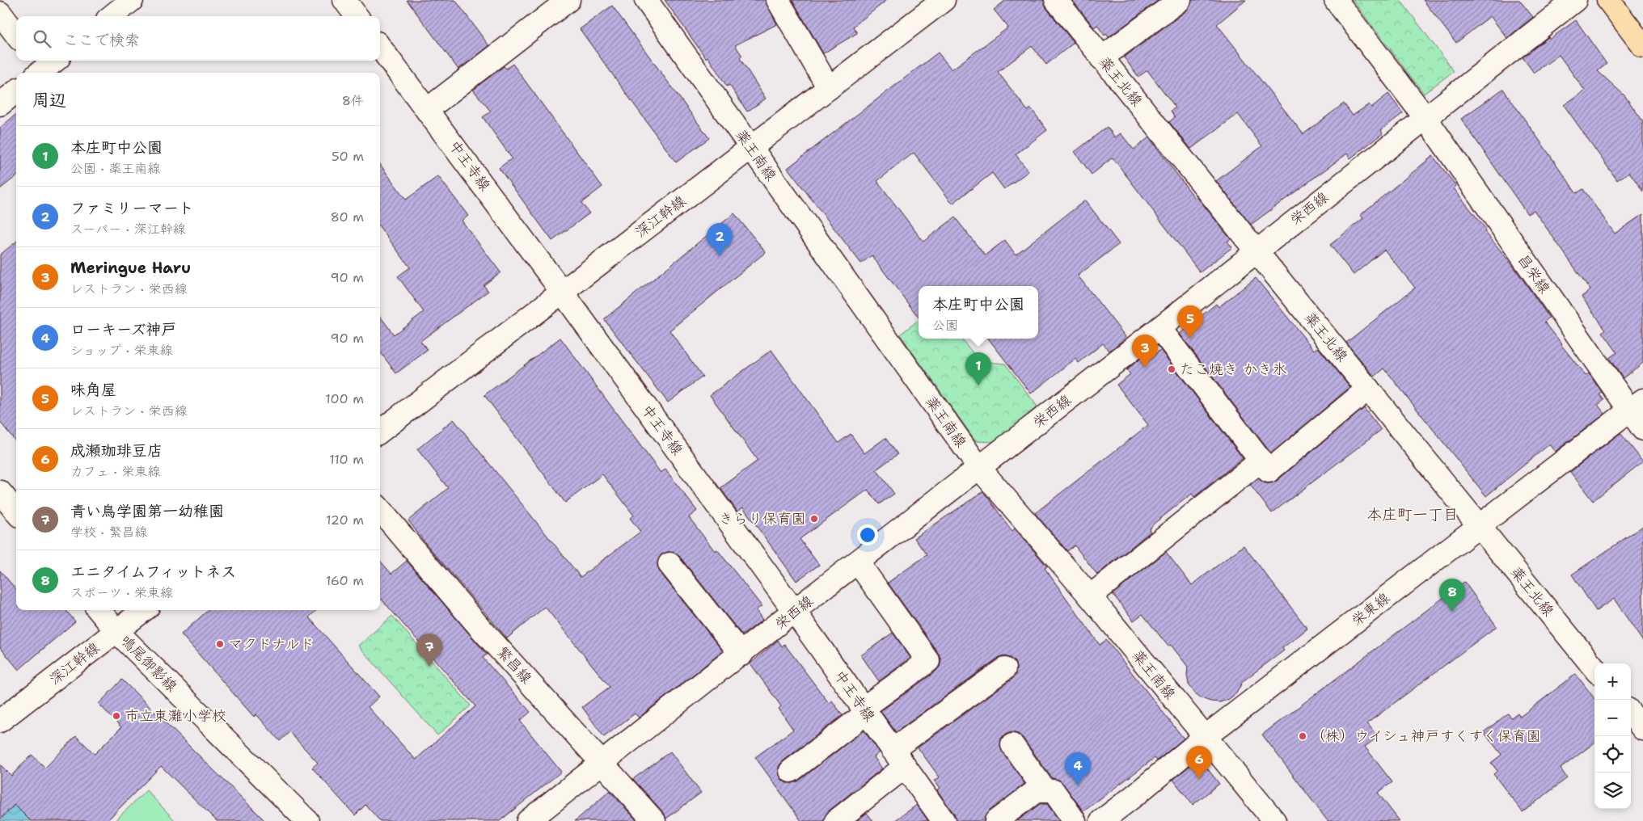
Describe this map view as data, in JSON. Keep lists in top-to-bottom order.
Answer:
{
  "streets": {
    "street": [
      "薬王北線",
      "薬王南線",
      "中王寺線",
      "栄西線",
      "深江幹線",
      "昌栄線",
      "栄東線",
      "鳴尾御影線",
      "繁昌線"
    ]
  },
  "crossings": [
    ["薬王北線", "栄西線"],
    ["薬王北線", "栄東線"],
    ["薬王南線", "栄西線"],
    ["薬王南線", "深江幹線"],
    ["薬王南線", "栄東線"],
    ["中王寺線", "栄西線"],
    ["中王寺線", "深江幹線"],
    ["栄西線", "昌栄線"],
    ["栄西線", "繁昌線"],
    ["深江幹線", "鳴尾御影線"],
    ["昌栄線", "栄東線"]
  ],
  "districts": ["本庄町一丁目"],
  "places": [
    "たこ焼き かき氷",
    "きらり保育園",
    "マクドナルド",
    "市立東灘小学校",
    "（株）ウイシュ神戸すくすく保育園"
  ],
  "page": {
    "search": "ここで検索",
    "heading": ["周辺", "8件"],
    "list": [
      {
        "mark": "1",
        "name": "本庄町中公園",
        "note": "公園 · 薬王南線",
        "value": "50 m"
      },
      {
        "mark": "2",
        "name": "ファミリーマート",
        "note": "スーパー · 深江幹線",
        "value": "80 m"
      },
      {
        "mark": "3",
        "name": "Meringue Haru",
        "note": "レストラン · 栄西線",
        "value": "90 m"
      },
      {
        "mark": "4",
        "name": "ローキーズ神戸",
        "note": "ショップ · 栄東線",
        "value": "90 m"
      },
      {
        "mark": "5",
        "name": "味角屋",
        "note": "レストラン · 栄西線",
        "value": "100 m"
      },
      {
        "mark": "6",
        "name": "成瀬珈琲豆店",
        "note": "カフェ · 栄東線",
        "value": "110 m"
      },
      {
        "mark": "7",
        "name": "青い鳥学園第一幼稚園",
        "note": "学校 · 繁昌線",
        "value": "120 m"
      },
      {
        "mark": "8",
        "name": "エニタイムフィットネス",
        "note": "スポーツ · 栄東線",
        "value": "160 m"
      }
    ],
    "pins": [
      "2",
      "5",
      "3",
      "1",
      "8",
      "7",
      "6",
      "4"
    ],
    "popup": ["本庄町中公園", "公園"],
    "map_buttons": ["+", "−"]
  }
}
